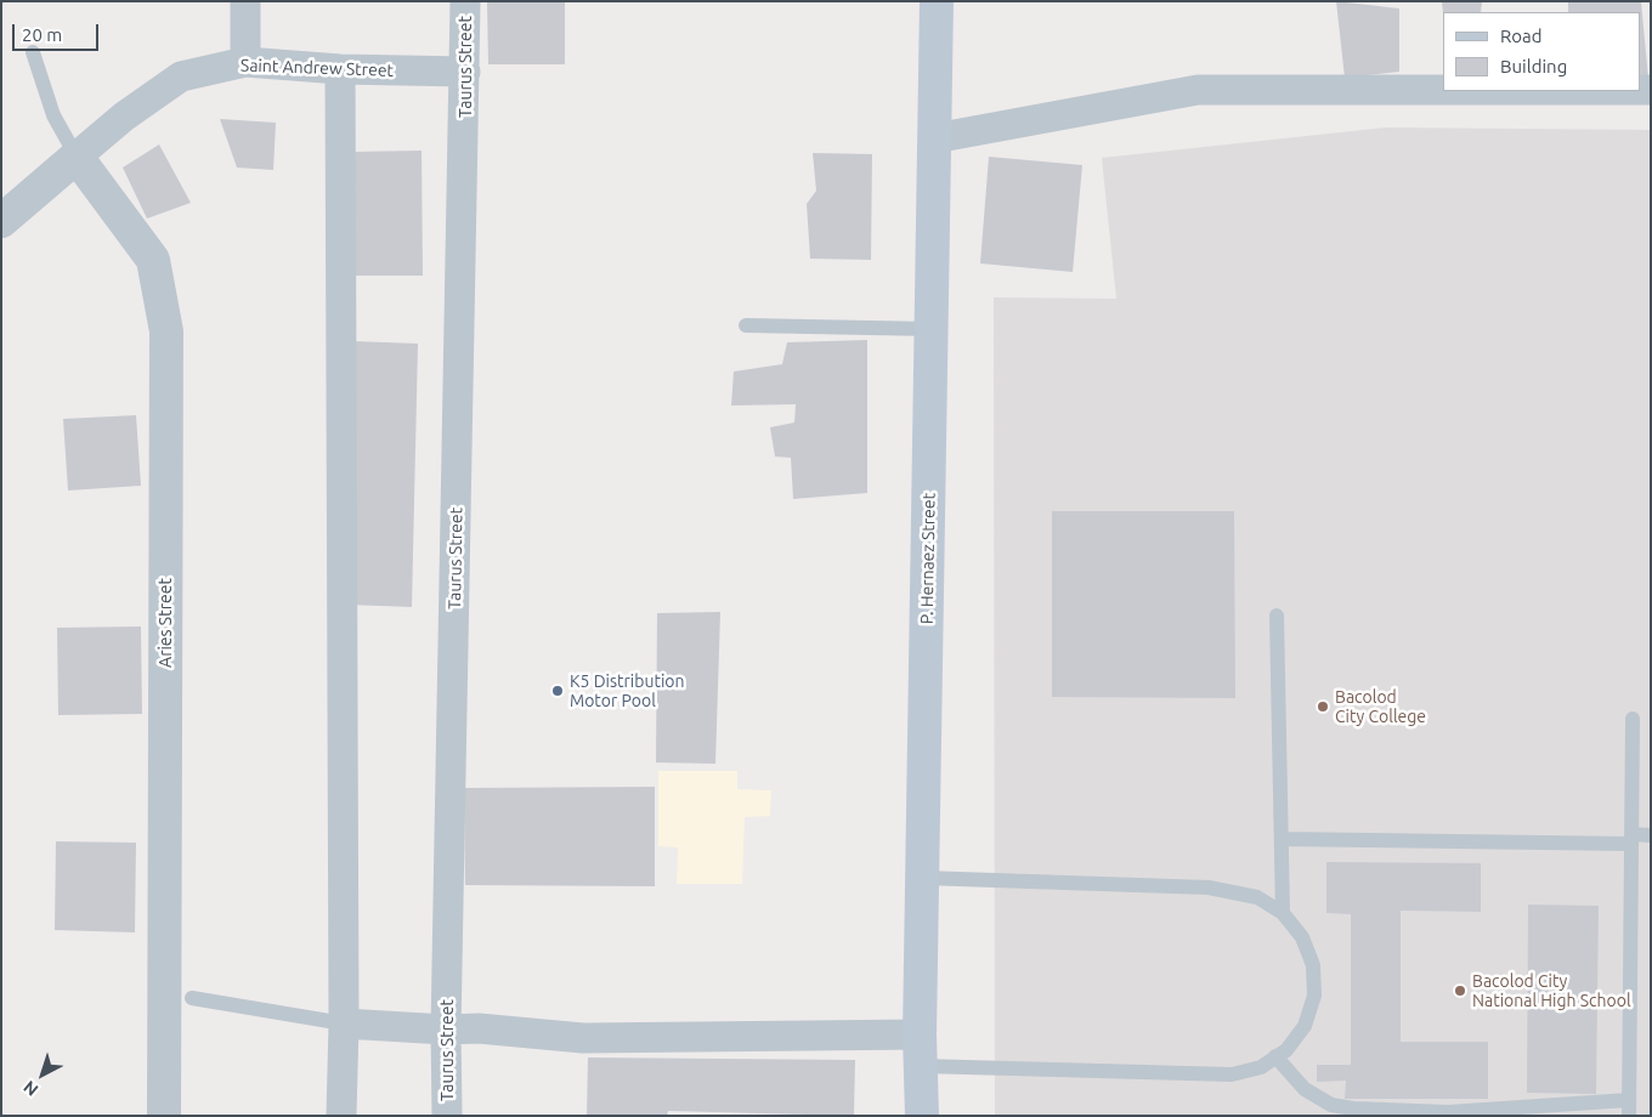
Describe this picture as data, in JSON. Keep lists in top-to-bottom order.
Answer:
{
  "streets": {
    "main road": ["P. Hernaez Street"],
    "street": ["Taurus Street", "Saint Andrew Street", "Aries Street"]
  },
  "crossings": [
    ["Taurus Street", "Saint Andrew Street"],
    ["Saint Andrew Street", "Aries Street"]
  ],
  "places": ["K5 Distribution Motor Pool", "Bacolod City College", "Bacolod City National High School"],
  "legend": ["Road", "Building"],
  "scale_bar": "20 m",
  "north": "bottom left"
}
